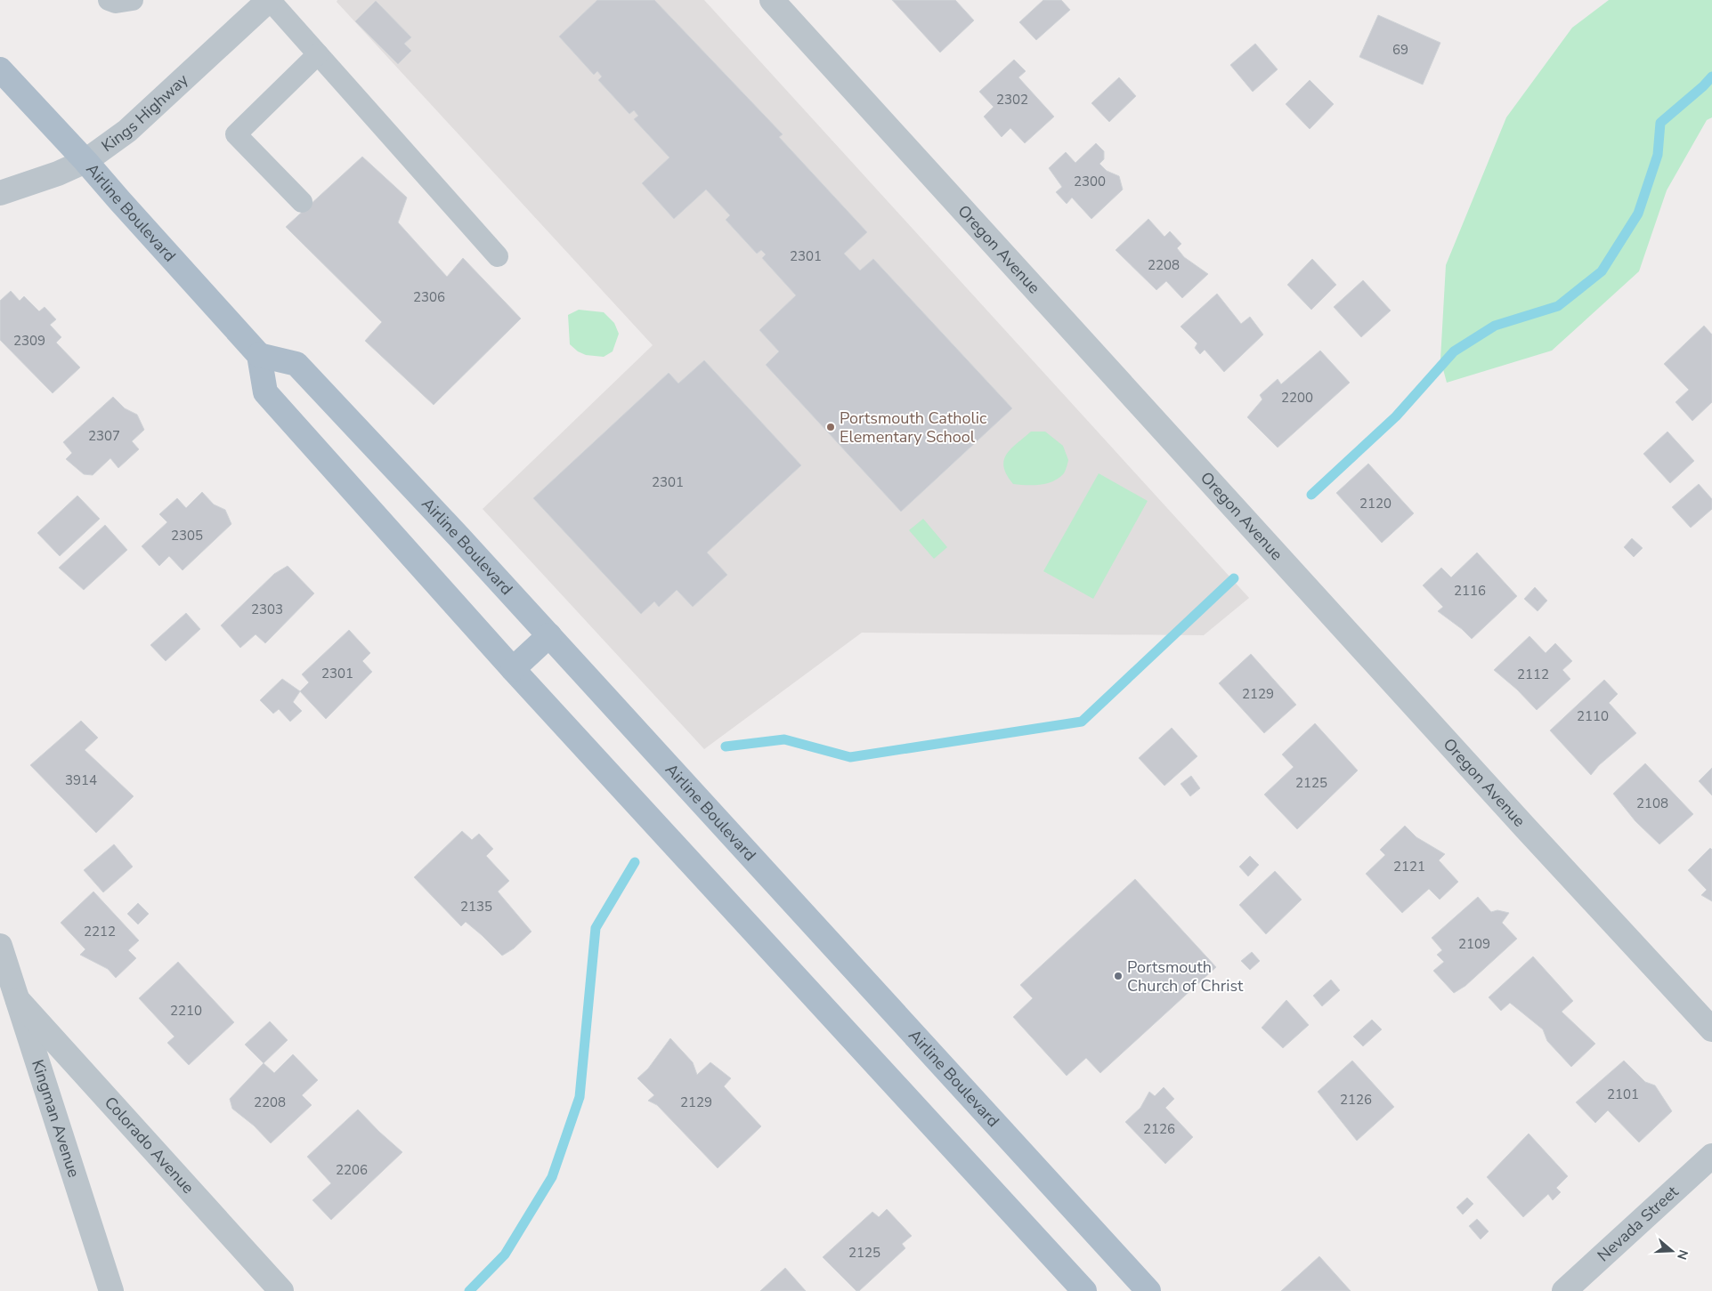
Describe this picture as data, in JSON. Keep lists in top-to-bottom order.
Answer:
{
  "streets": {
    "main road": ["Airline Boulevard"],
    "street": [
      "Kings Highway",
      "Oregon Avenue",
      "Kingman Avenue",
      "Colorado Avenue",
      "Nevada Street"
    ]
  },
  "crossings": [
    ["Kings Highway", "Airline Boulevard"],
    ["Kingman Avenue", "Colorado Avenue"]
  ],
  "places": ["Portsmouth Catholic Elementary School", "Portsmouth Church of Christ"],
  "house_numbers": [
    "69",
    "2302",
    "2300",
    "2301",
    "2208",
    "2306",
    "2309",
    "2200",
    "2307",
    "2301",
    "2120",
    "2305",
    "2116",
    "2303",
    "2301",
    "2112",
    "2129",
    "2110",
    "3914",
    "2125",
    "2108",
    "2121",
    "2135",
    "2212",
    "2109",
    "2210",
    "2101",
    "2126",
    "2208",
    "2129",
    "2126",
    "2206",
    "2125"
  ],
  "north": "right"
}
